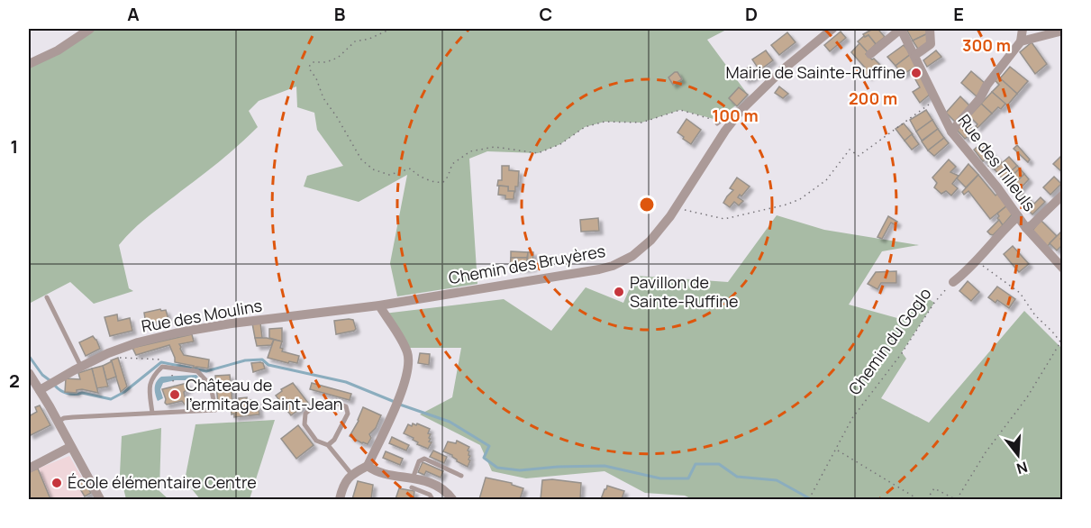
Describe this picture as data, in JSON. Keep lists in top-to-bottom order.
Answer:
{
  "streets": {
    "street": [
      "Rue des Tilleuls",
      "Chemin des Bruyères",
      "Rue des Moulins",
      "Chemin du Goglo"
    ]
  },
  "crossings": [
    ["Rue des Tilleuls", "Chemin du Goglo"],
    ["Chemin des Bruyères", "Rue des Moulins"]
  ],
  "places": [
    "Mairie de Sainte-Ruffine",
    "Pavillon de Sainte-Ruffine",
    "Château de l'ermitage Saint-Jean",
    "École élémentaire Centre"
  ],
  "north": "bottom",
  "grid": {
    "columns": [
      "A",
      "B",
      "C",
      "D",
      "E"
    ],
    "rows": ["1", "2"]
  },
  "rings": ["300 m", "200 m", "100 m"]
}
